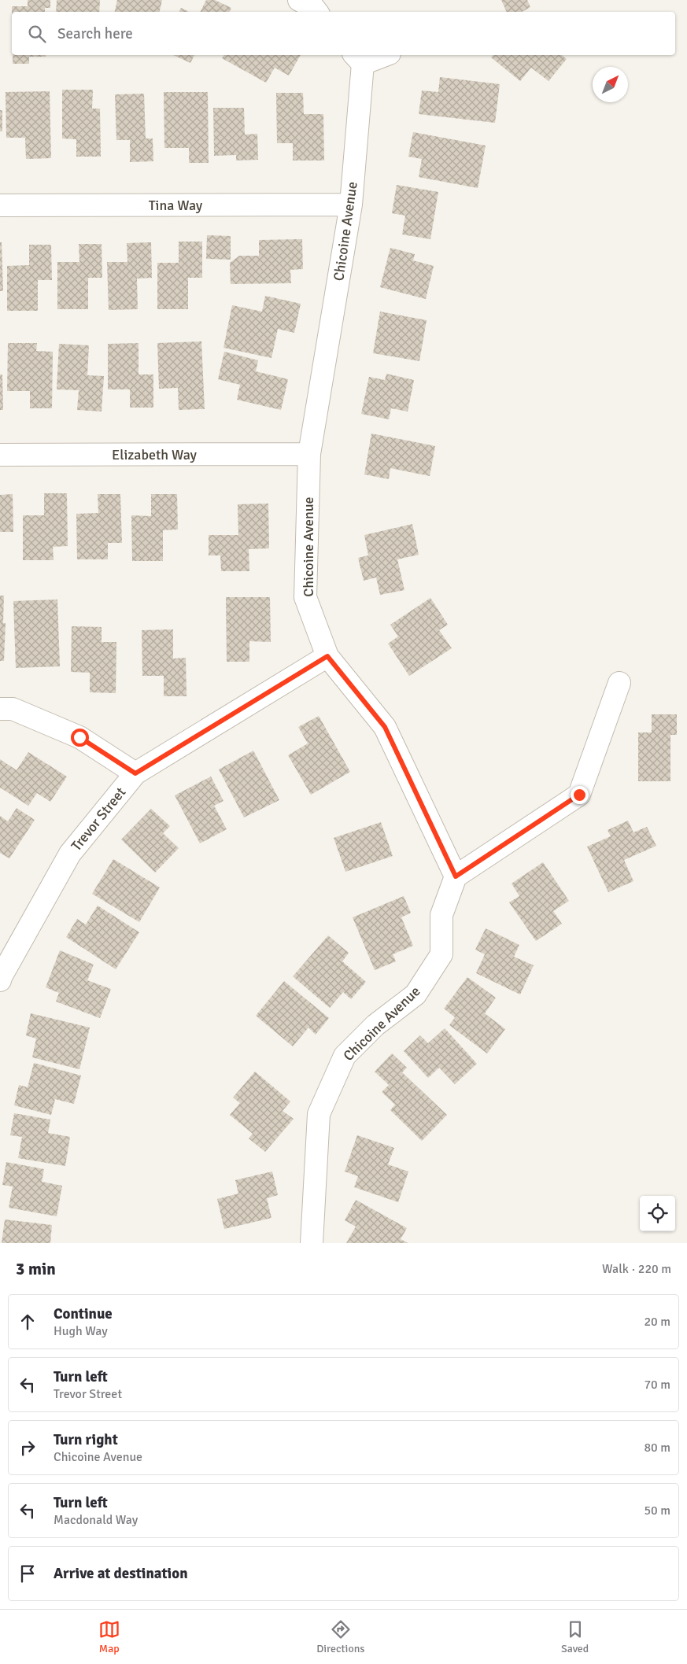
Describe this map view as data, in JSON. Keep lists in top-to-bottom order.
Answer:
{
  "streets": {
    "street": [
      "Tina Way",
      "Chicoine Avenue",
      "Elizabeth Way",
      "Trevor Street"
    ]
  },
  "crossings": [
    ["Tina Way", "Chicoine Avenue"],
    ["Chicoine Avenue", "Elizabeth Way"],
    ["Chicoine Avenue", "Trevor Street"]
  ],
  "north": "top right",
  "page": {
    "search": "Search here",
    "heading": ["3 min", "Walk · 220 m"],
    "list": [
      ["Continue", "Hugh Way", "20 m"],
      ["Turn left", "Trevor Street", "70 m"],
      ["Turn right", "Chicoine Avenue", "80 m"],
      ["Turn left", "Macdonald Way", "50 m"],
      "Arrive at destination"
    ],
    "nav": ["Map", "Directions", "Saved"]
  }
}
